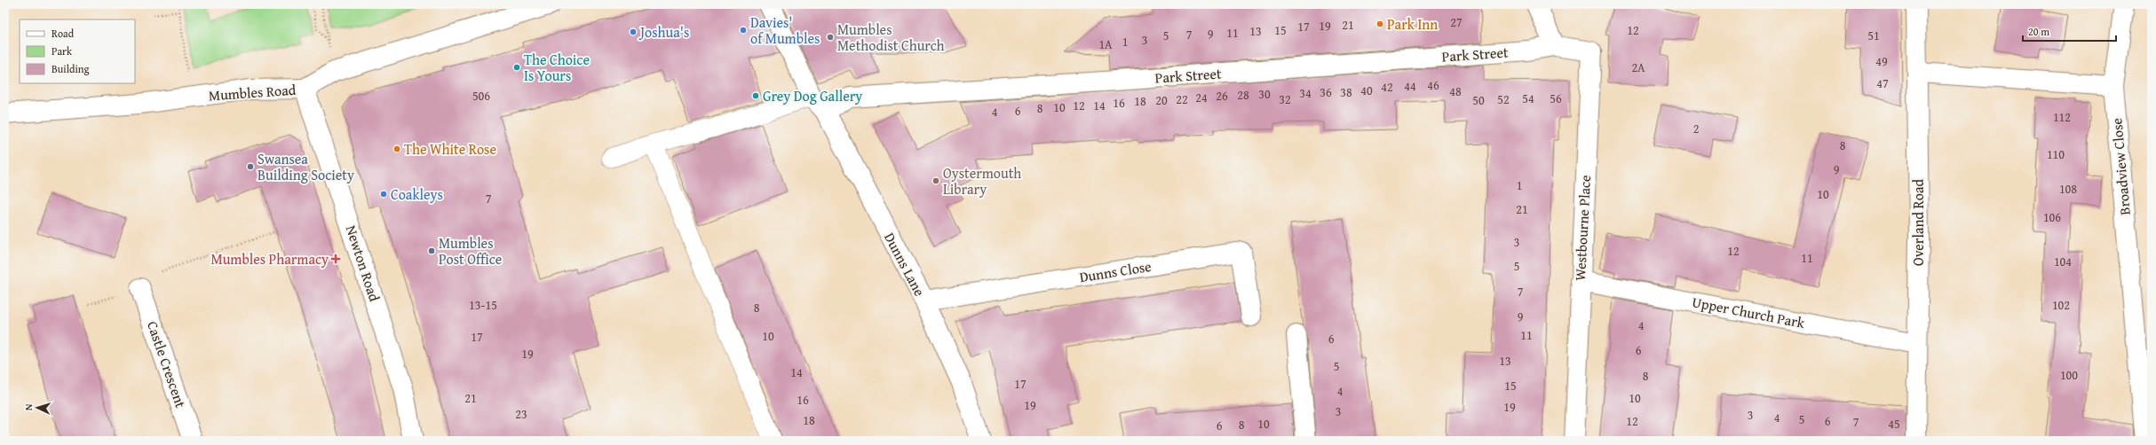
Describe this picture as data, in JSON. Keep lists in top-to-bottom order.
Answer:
{
  "streets": {
    "street": [
      "Park Street",
      "Mumbles Road",
      "Broadview Close",
      "Overland Road",
      "Westbourne Place",
      "Newton Road",
      "Dunns Lane",
      "Dunns Close",
      "Upper Church Park",
      "Castle Crescent"
    ]
  },
  "crossings": [
    ["Park Street", "Westbourne Place"],
    ["Park Street", "Dunns Lane"],
    ["Mumbles Road", "Newton Road"],
    ["Overland Road", "Upper Church Park"],
    ["Westbourne Place", "Upper Church Park"],
    ["Dunns Lane", "Dunns Close"]
  ],
  "places": {
    "other": [
      "Park Inn",
      "Davies' of Mumbles",
      "Joshua's",
      "Mumbles Methodist Church",
      "The Choice Is Yours",
      "Grey Dog Gallery",
      "The White Rose",
      "Swansea Building Society",
      "Oystermouth Library",
      "Coakleys",
      "Mumbles Post Office"
    ],
    "health": ["Mumbles Pharmacy"]
  },
  "house_numbers": [
    "27",
    "21",
    "19",
    "17",
    "15",
    "12",
    "13",
    "11",
    "9",
    "7",
    "5",
    "51",
    "3",
    "1",
    "1A",
    "49",
    "2A",
    "47",
    "46",
    "44",
    "42",
    "40",
    "48",
    "36",
    "38",
    "34",
    "30",
    "28",
    "506",
    "26",
    "24",
    "54",
    "56",
    "22",
    "32",
    "52",
    "20",
    "50",
    "18",
    "16",
    "12",
    "14",
    "10",
    "8",
    "6",
    "4",
    "112",
    "2",
    "8",
    "110",
    "9",
    "1",
    "108",
    "10",
    "7",
    "21",
    "106",
    "3",
    "12",
    "11",
    "104",
    "5",
    "7",
    "13-15",
    "102",
    "8",
    "9",
    "4",
    "11",
    "10",
    "17",
    "6",
    "6",
    "19",
    "13",
    "5",
    "14",
    "100",
    "8",
    "17",
    "15",
    "4",
    "21",
    "10",
    "16",
    "19",
    "19",
    "3",
    "23",
    "3",
    "4",
    "5",
    "18",
    "12",
    "6",
    "7",
    "10",
    "45",
    "8",
    "6"
  ],
  "legend": ["Road", "Park", "Building"],
  "scale_bar": "20 m",
  "north": "left"
}
